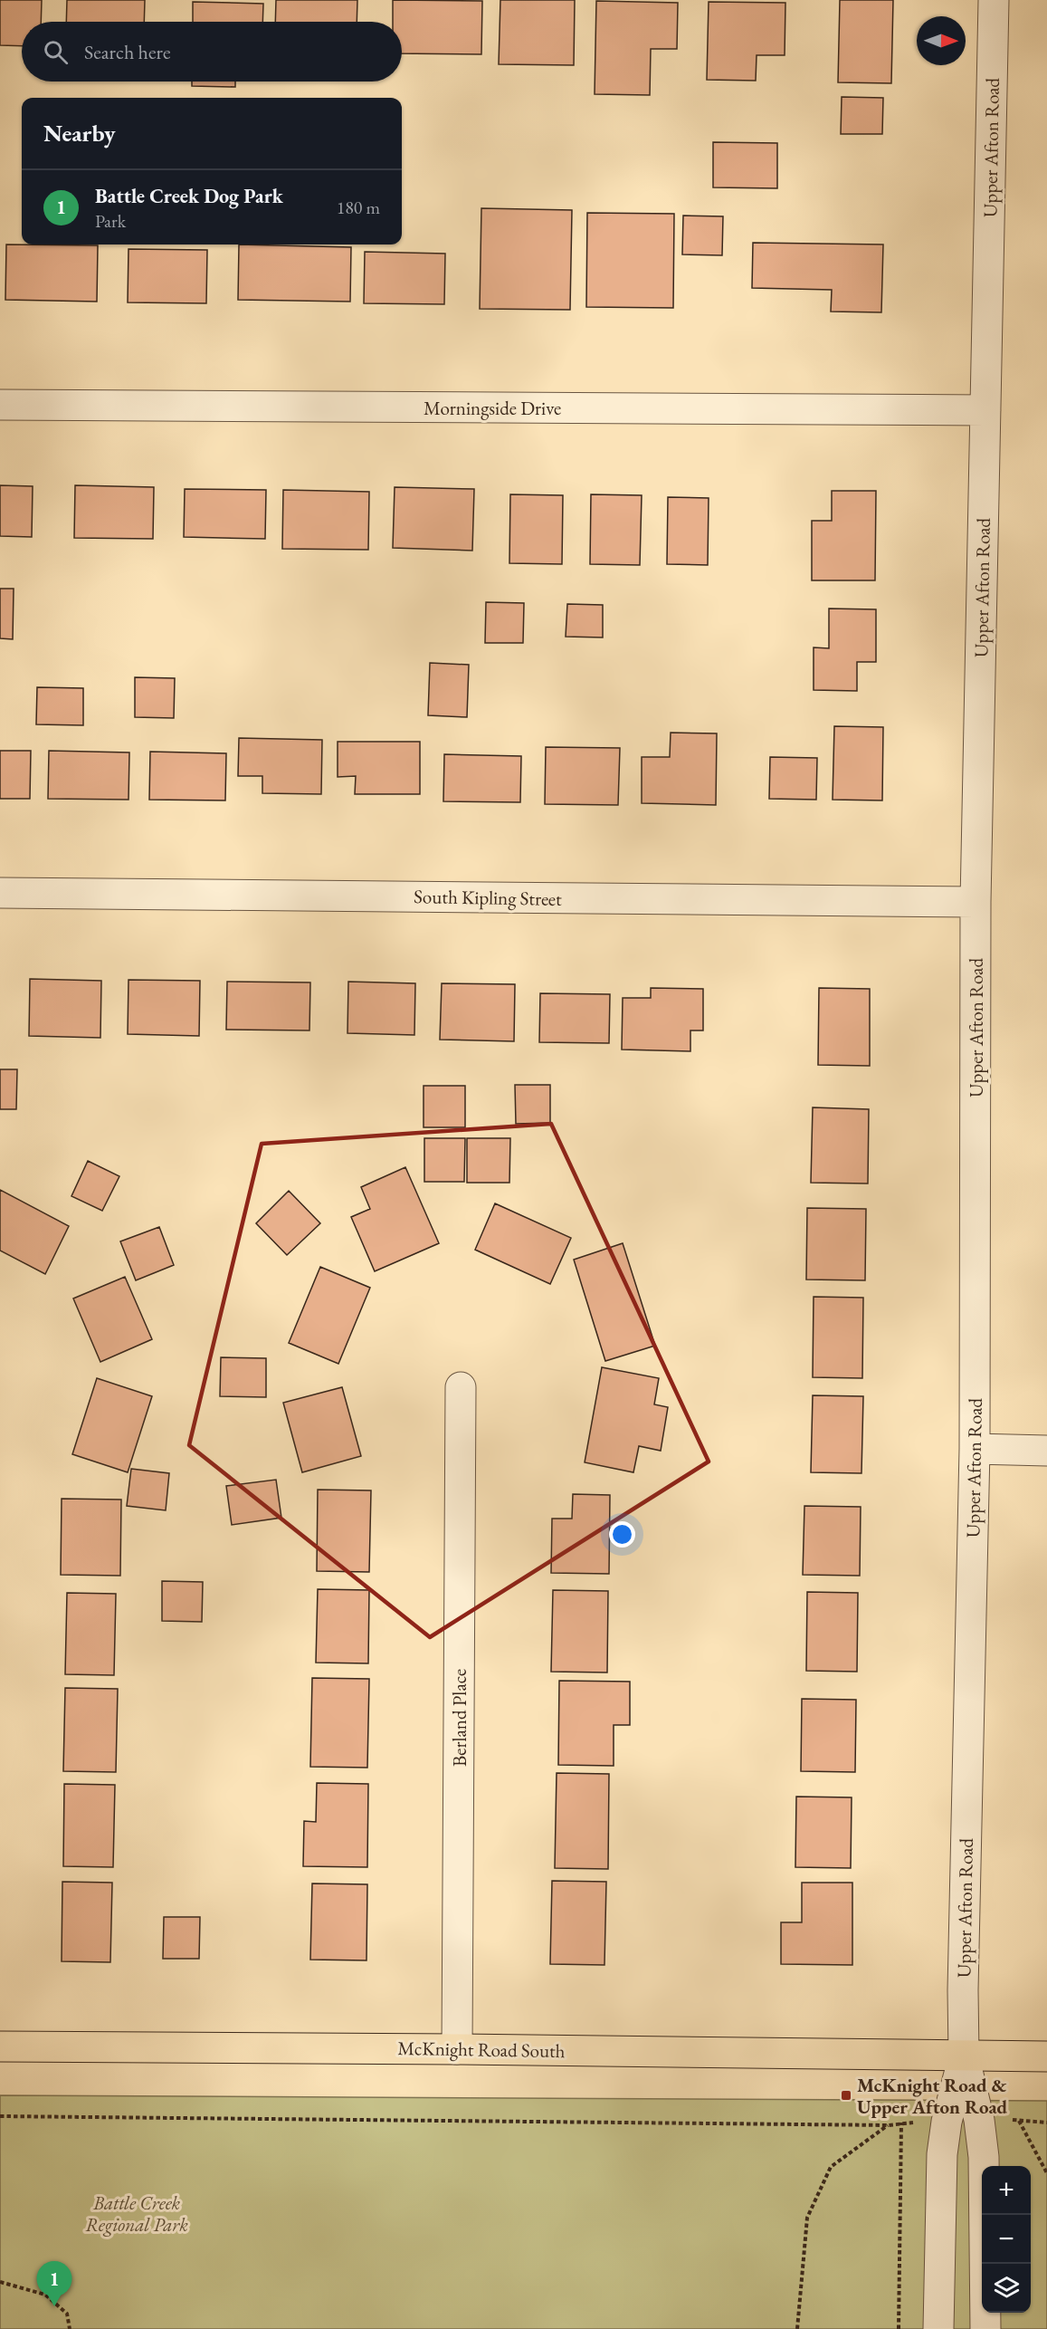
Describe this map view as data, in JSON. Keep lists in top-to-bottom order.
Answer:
{
  "streets": {
    "main road": ["McKnight Road South"],
    "street": [
      "Upper Afton Road",
      "Morningside Drive",
      "South Kipling Street",
      "Berland Place"
    ]
  },
  "crossings": [
    ["Upper Afton Road", "Morningside Drive"],
    ["Upper Afton Road", "South Kipling Street"],
    ["Upper Afton Road", "McKnight Road South"],
    ["Berland Place", "McKnight Road South"]
  ],
  "parks": ["Battle Creek Regional Park"],
  "places": {
    "transit": ["McKnight Road & Upper Afton Road"]
  },
  "north": "right",
  "page": {
    "search": "Search here",
    "heading": "Nearby",
    "list": [
      {
        "mark": "1",
        "name": "Battle Creek Dog Park",
        "note": "Park",
        "value": "180 m"
      }
    ],
    "map_buttons": ["+", "−"],
    "pins": "1"
  }
}
